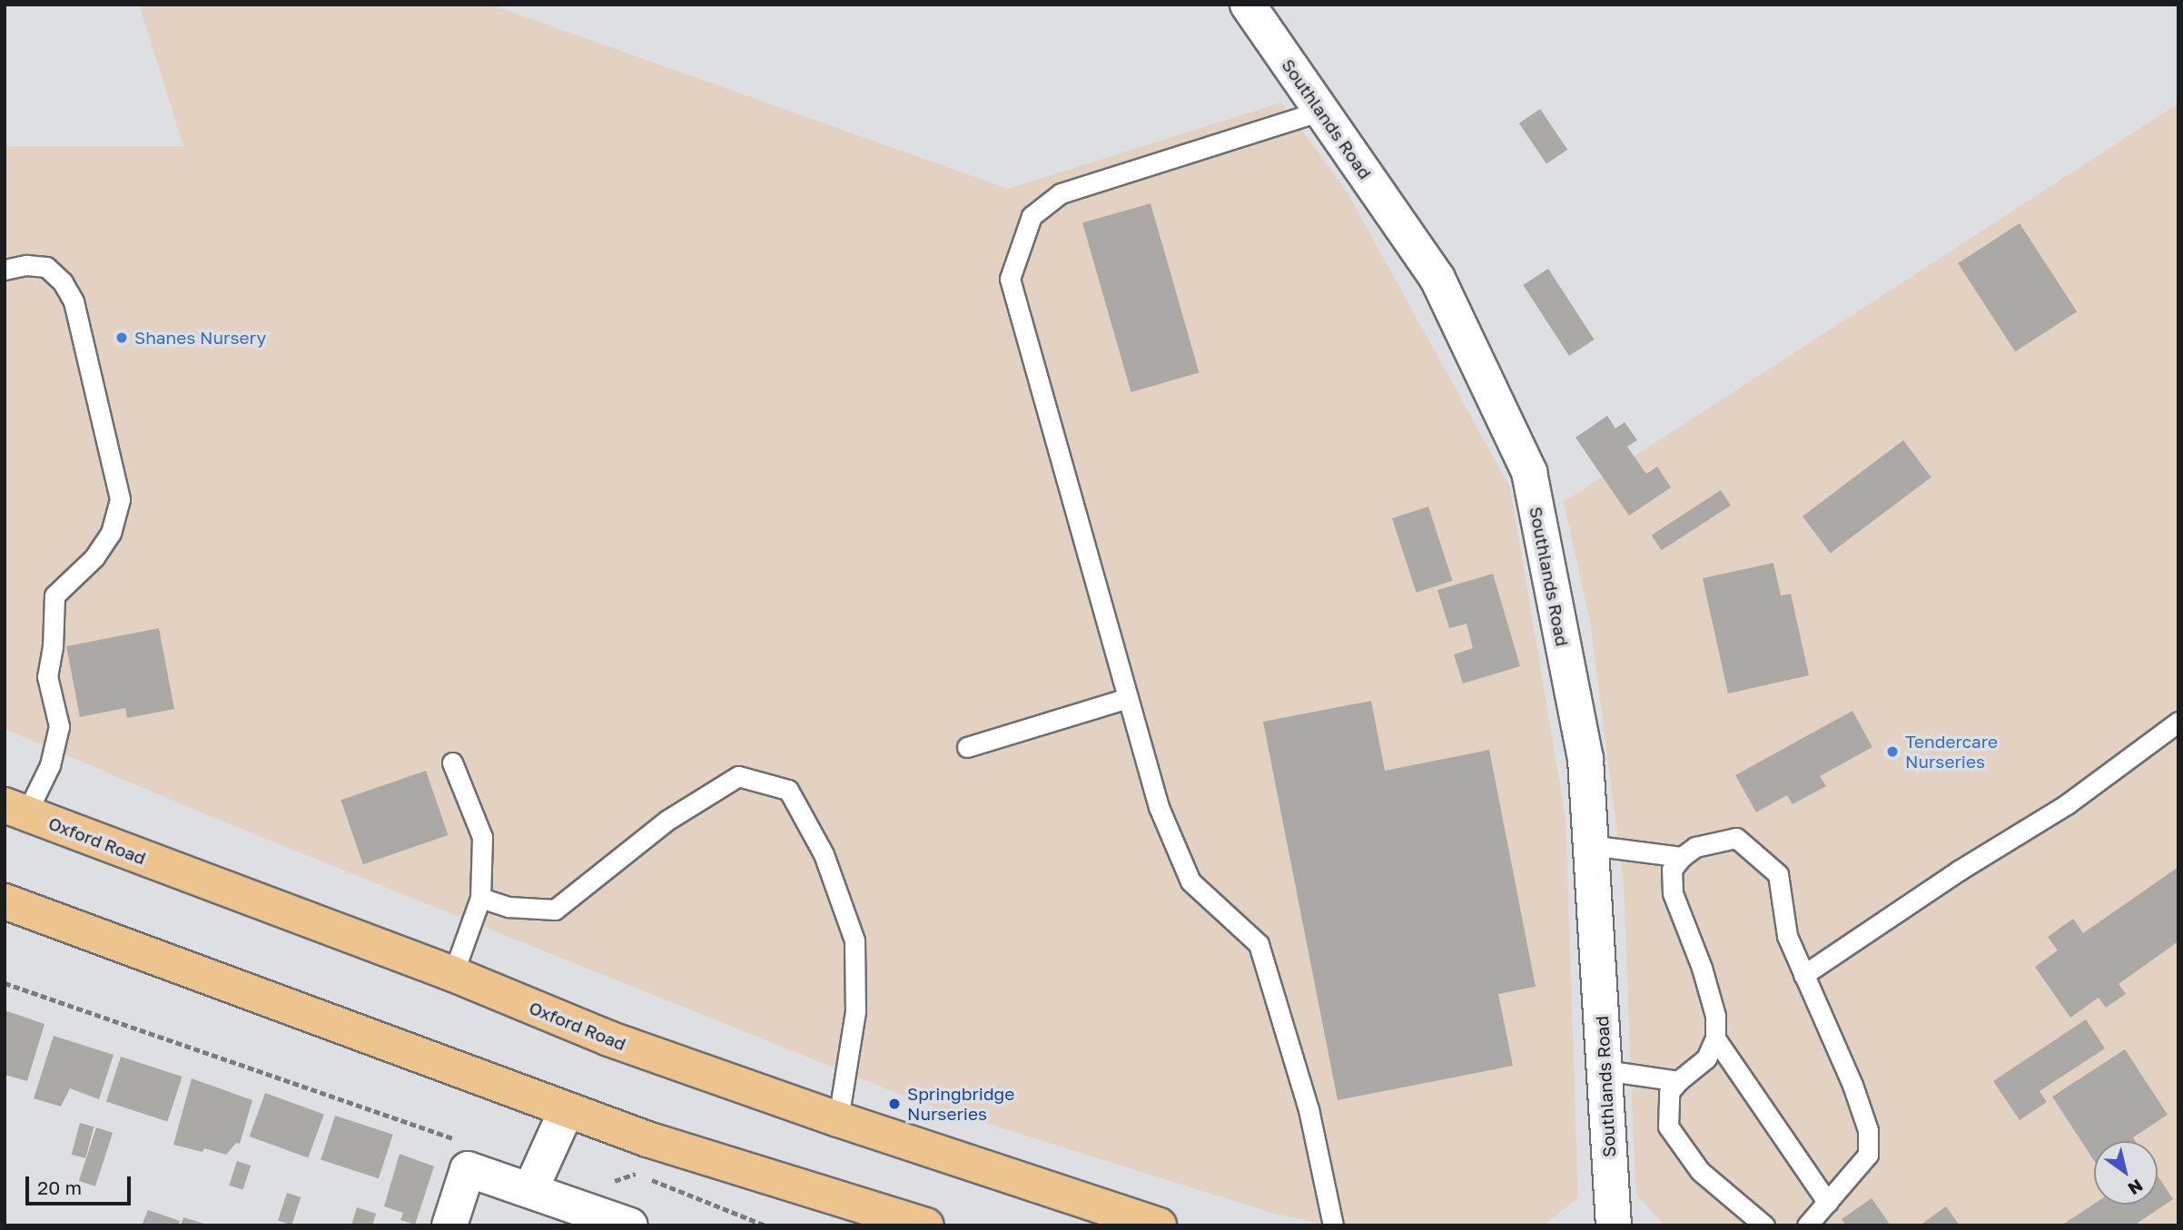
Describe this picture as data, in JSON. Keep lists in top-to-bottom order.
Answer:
{
  "streets": {
    "highway": ["Oxford Road"],
    "street": ["Southlands Road"]
  },
  "places": ["Shanes Nursery", "Tendercare Nurseries", "Springbridge Nurseries"],
  "scale_bar": "20 m",
  "north": "bottom right"
}
